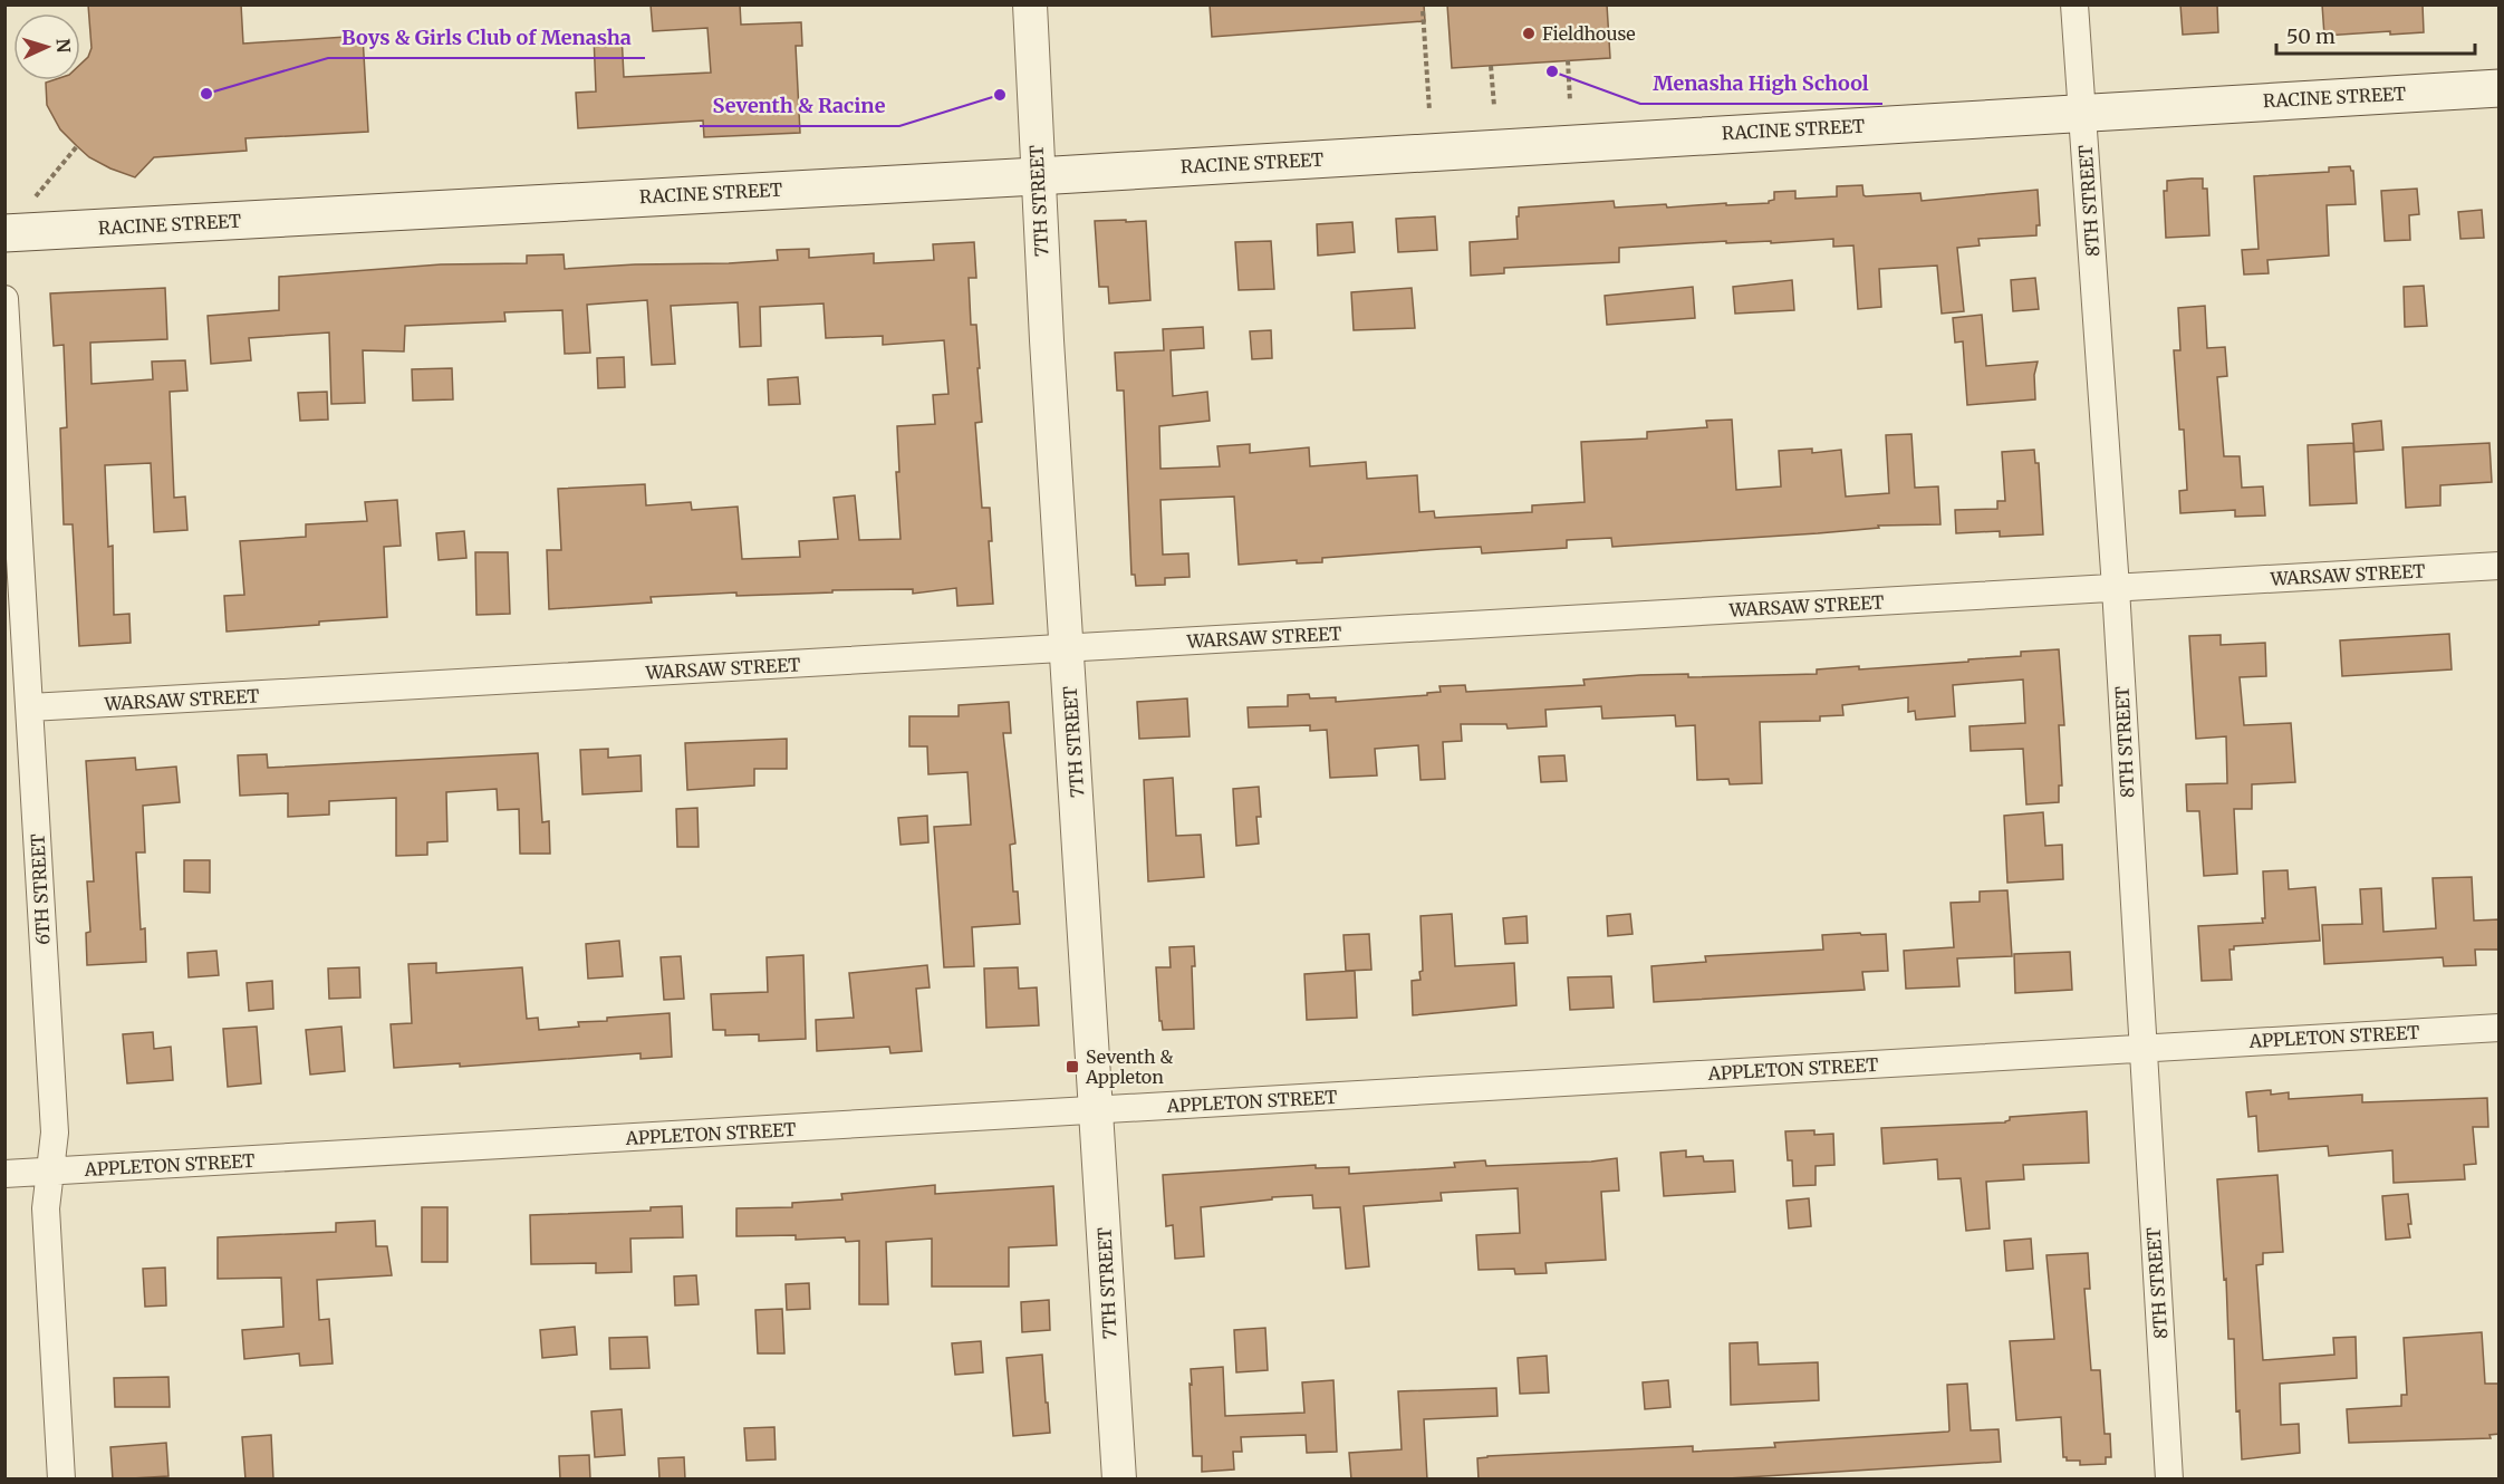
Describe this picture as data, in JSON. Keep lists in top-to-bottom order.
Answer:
{
  "streets": {
    "main road": ["RACINE STREET"],
    "street": [
      "7TH STREET",
      "8TH STREET",
      "WARSAW STREET",
      "6TH STREET",
      "APPLETON STREET"
    ]
  },
  "crossings": [
    ["RACINE STREET", "7TH STREET"],
    ["RACINE STREET", "8TH STREET"],
    ["7TH STREET", "WARSAW STREET"],
    ["7TH STREET", "APPLETON STREET"],
    ["8TH STREET", "WARSAW STREET"],
    ["8TH STREET", "APPLETON STREET"],
    ["WARSAW STREET", "6TH STREET"],
    ["6TH STREET", "APPLETON STREET"]
  ],
  "places": {
    "other": [
      "Fieldhouse",
      "Menasha High School",
      "Boys & Girls Club of Menasha",
      "Seventh & Racine"
    ],
    "transit": ["Seventh & Appleton"]
  },
  "scale_bar": "50 m",
  "north": "right"
}
